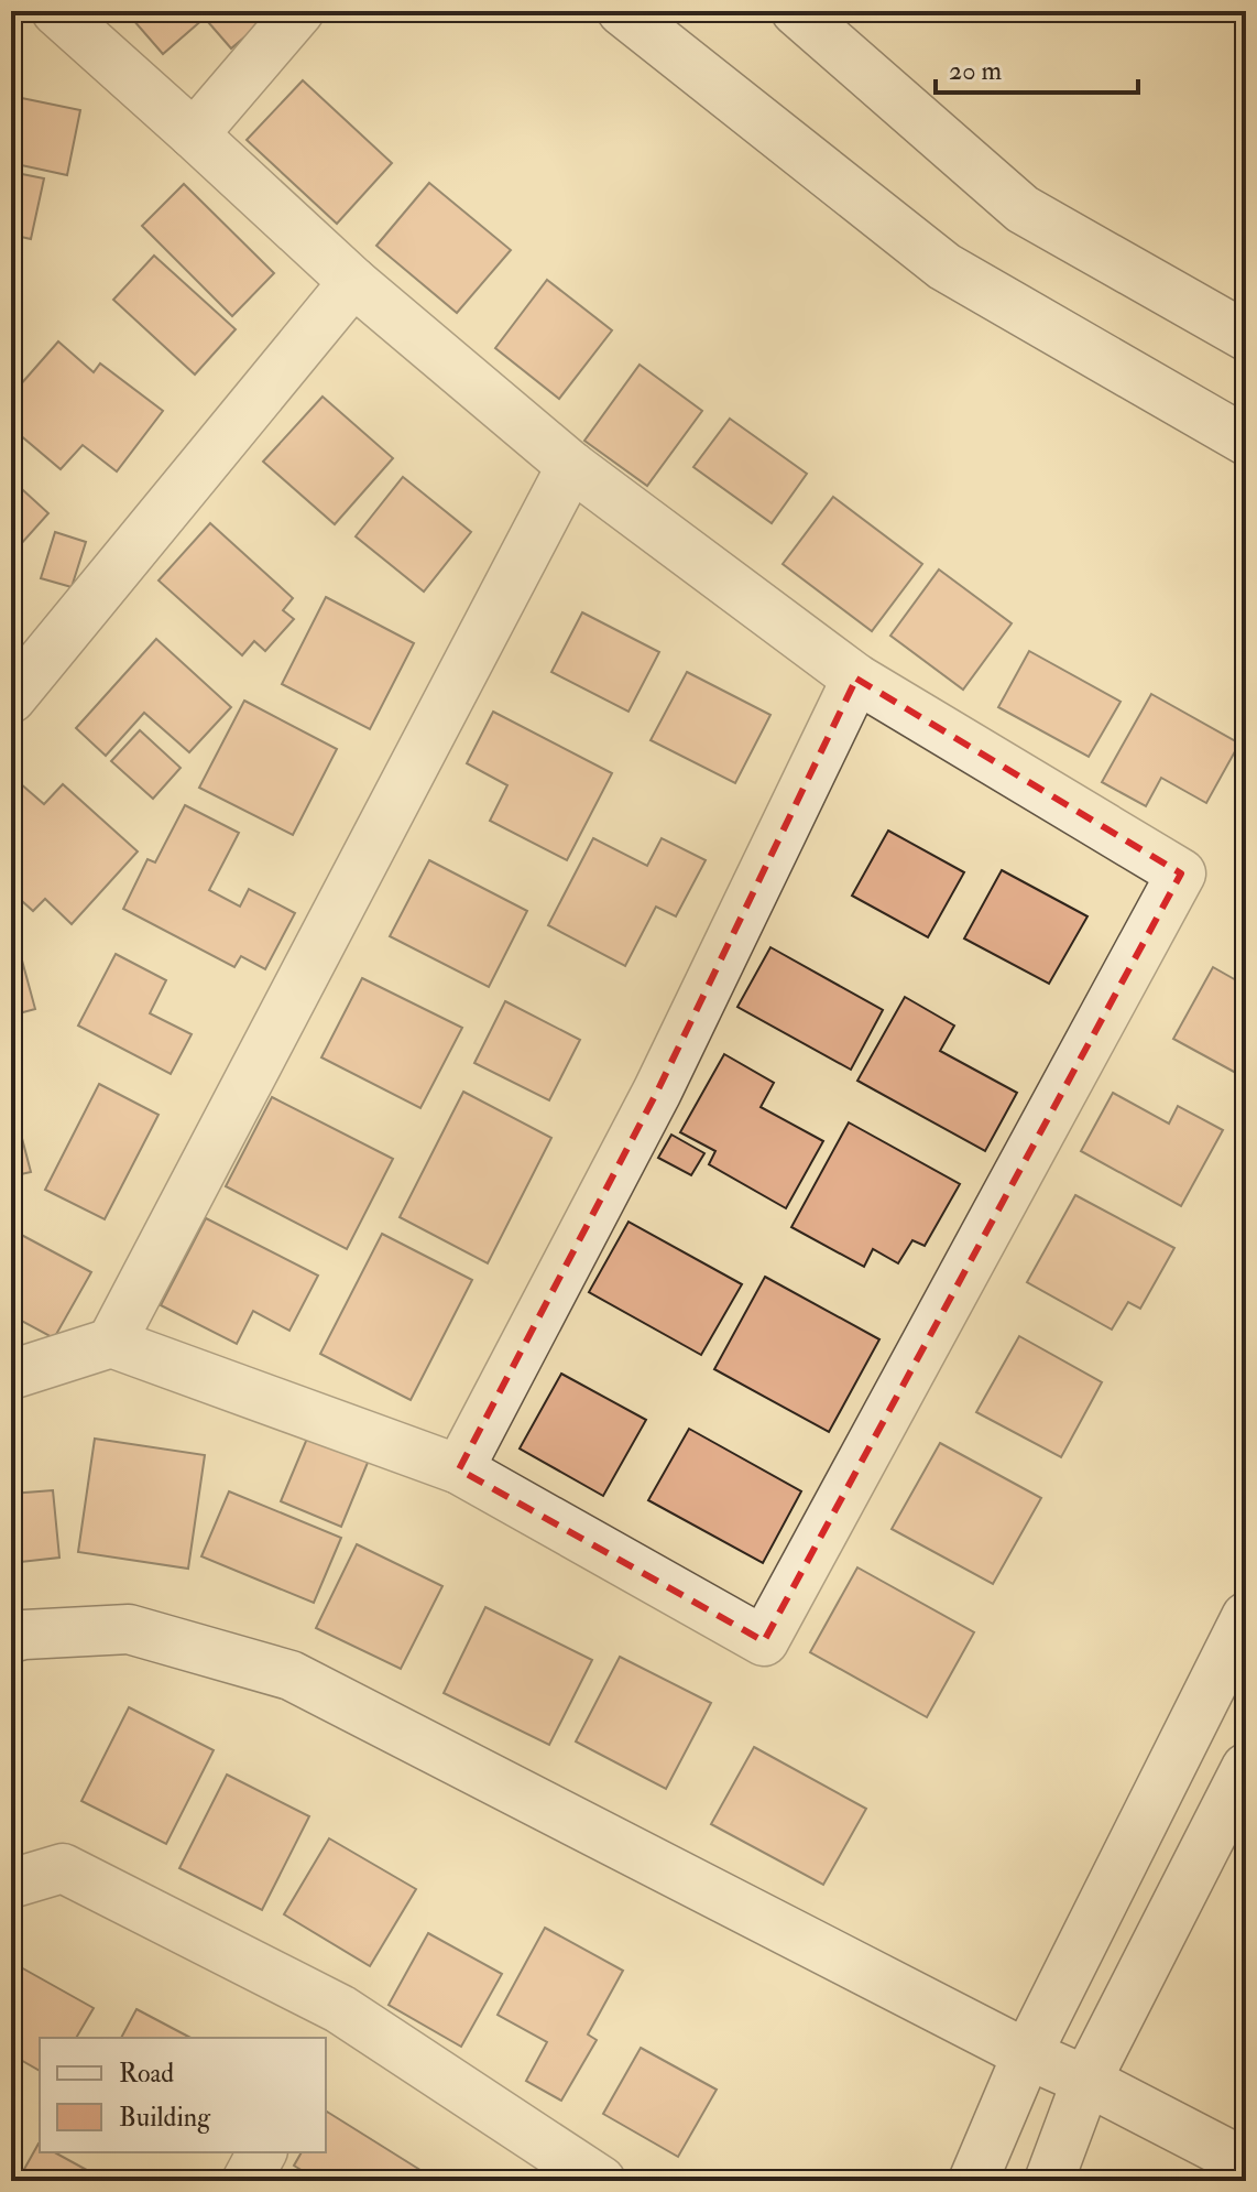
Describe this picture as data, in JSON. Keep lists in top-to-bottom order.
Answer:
{
  "legend": ["Road", "Building"],
  "scale_bar": "20 m"
}
